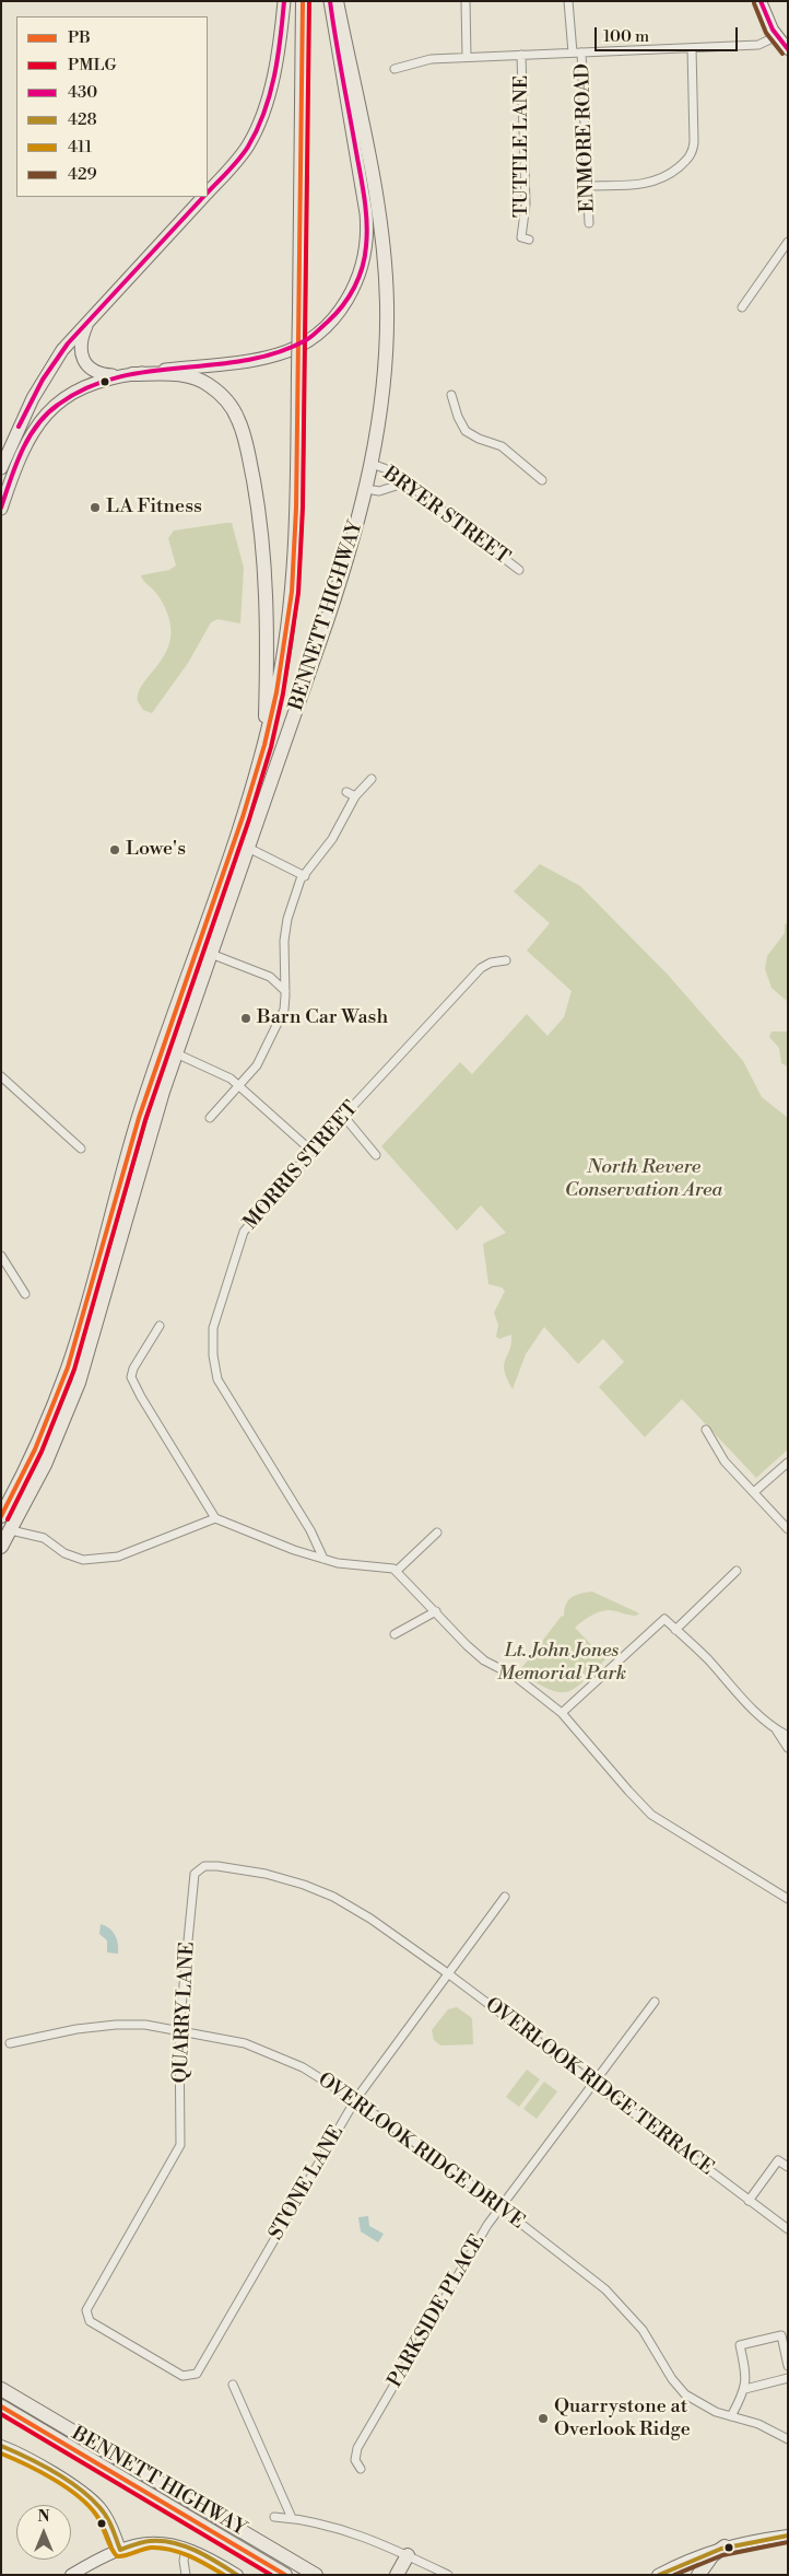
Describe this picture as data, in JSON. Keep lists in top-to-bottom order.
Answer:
{
  "streets": {
    "highway": ["BENNETT HIGHWAY"],
    "street": [
      "ENMORE ROAD",
      "TUTTLE LANE",
      "BRYER STREET",
      "MORRIS STREET",
      "QUARRY LANE",
      "OVERLOOK RIDGE TERRACE",
      "OVERLOOK RIDGE DRIVE",
      "STONE LANE",
      "PARKSIDE PLACE"
    ]
  },
  "crossings": [
    ["BRYER STREET", "BENNETT HIGHWAY"],
    ["QUARRY LANE", "OVERLOOK RIDGE TERRACE"],
    ["QUARRY LANE", "OVERLOOK RIDGE DRIVE"],
    ["QUARRY LANE", "STONE LANE"],
    ["OVERLOOK RIDGE TERRACE", "STONE LANE"],
    ["OVERLOOK RIDGE TERRACE", "PARKSIDE PLACE"],
    ["OVERLOOK RIDGE DRIVE", "STONE LANE"],
    ["OVERLOOK RIDGE DRIVE", "PARKSIDE PLACE"]
  ],
  "parks": ["North Revere Conservation Area", "Lt. John Jones Memorial Park"],
  "places": [
    "LA Fitness",
    "Lowe's",
    "Barn Car Wash",
    "Quarrystone at Overlook Ridge"
  ],
  "lines": [
    "transit line PB",
    "transit line PMLG",
    "transit line 430",
    "transit line 429",
    "transit line 428",
    "transit line 411"
  ],
  "legend": [
    "PB",
    "PMLG",
    "430",
    "428",
    "411",
    "429"
  ],
  "scale_bar": "100 m",
  "north": "top"
}
